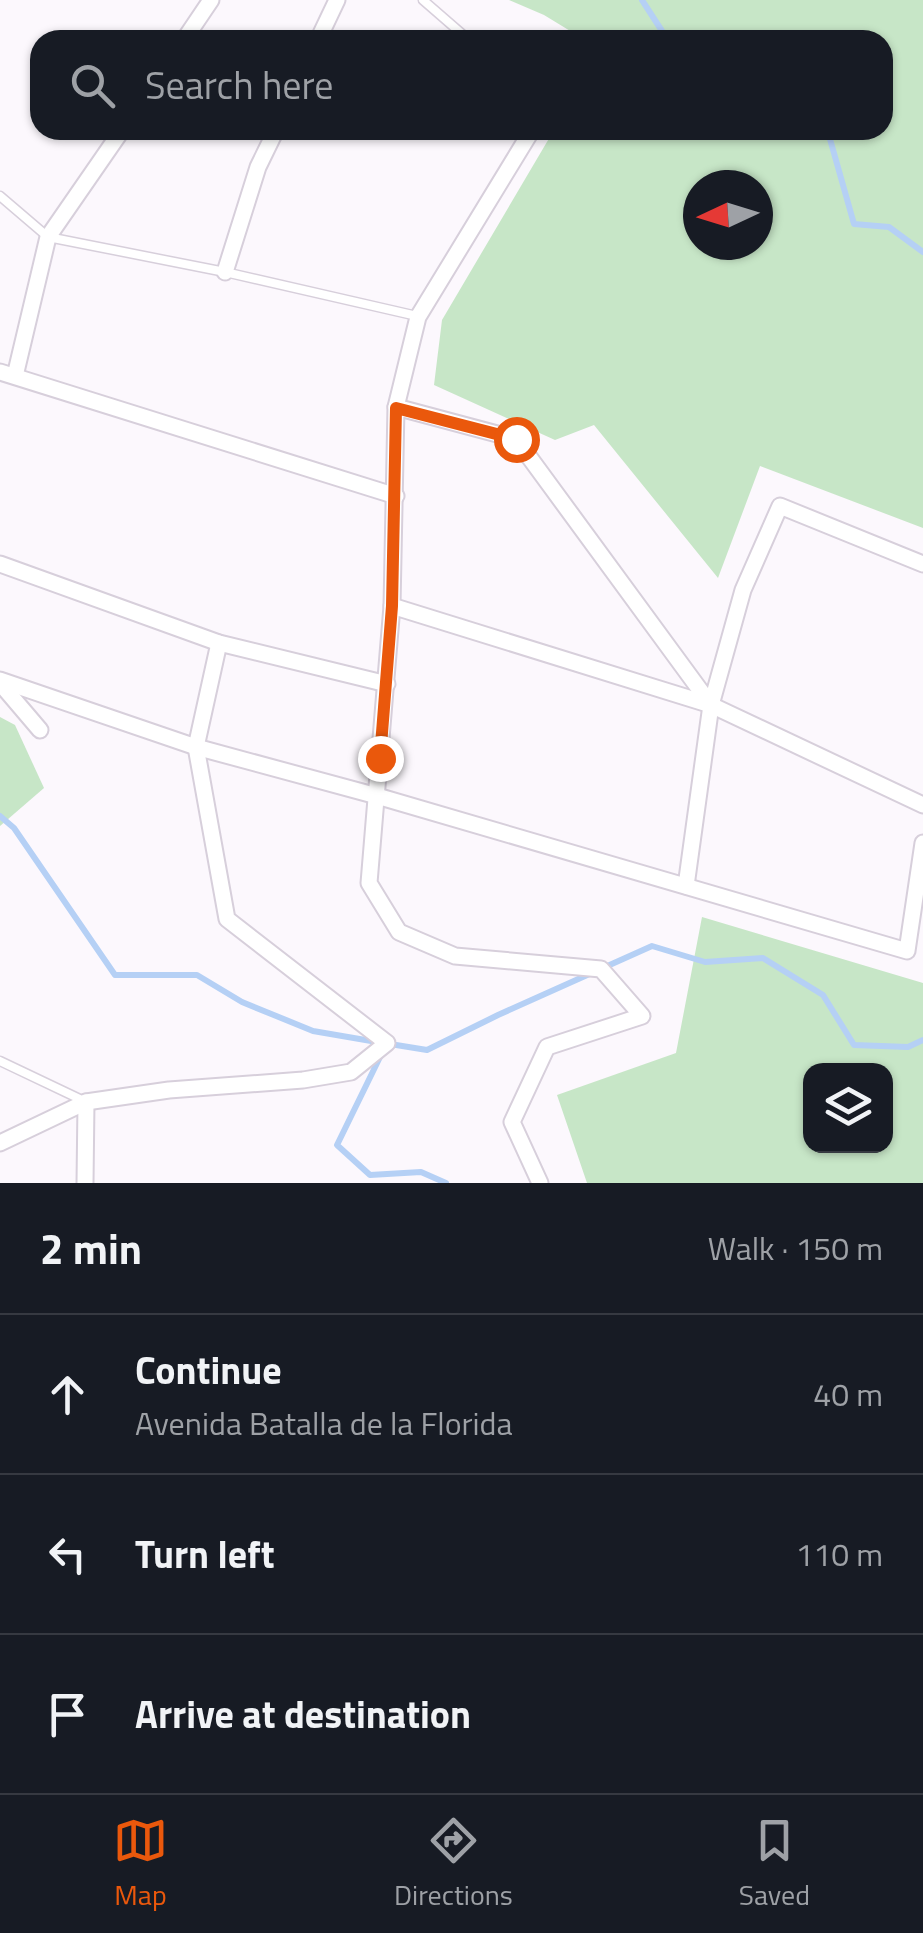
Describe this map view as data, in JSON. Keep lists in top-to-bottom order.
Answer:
{
  "north": "left",
  "page": {
    "search": "Search here",
    "heading": ["2 min", "Walk · 150 m"],
    "list": [
      ["Continue", "Avenida Batalla de la Florida", "40 m"],
      ["Turn left", "110 m"],
      "Arrive at destination"
    ],
    "nav": ["Map", "Directions", "Saved"]
  }
}
